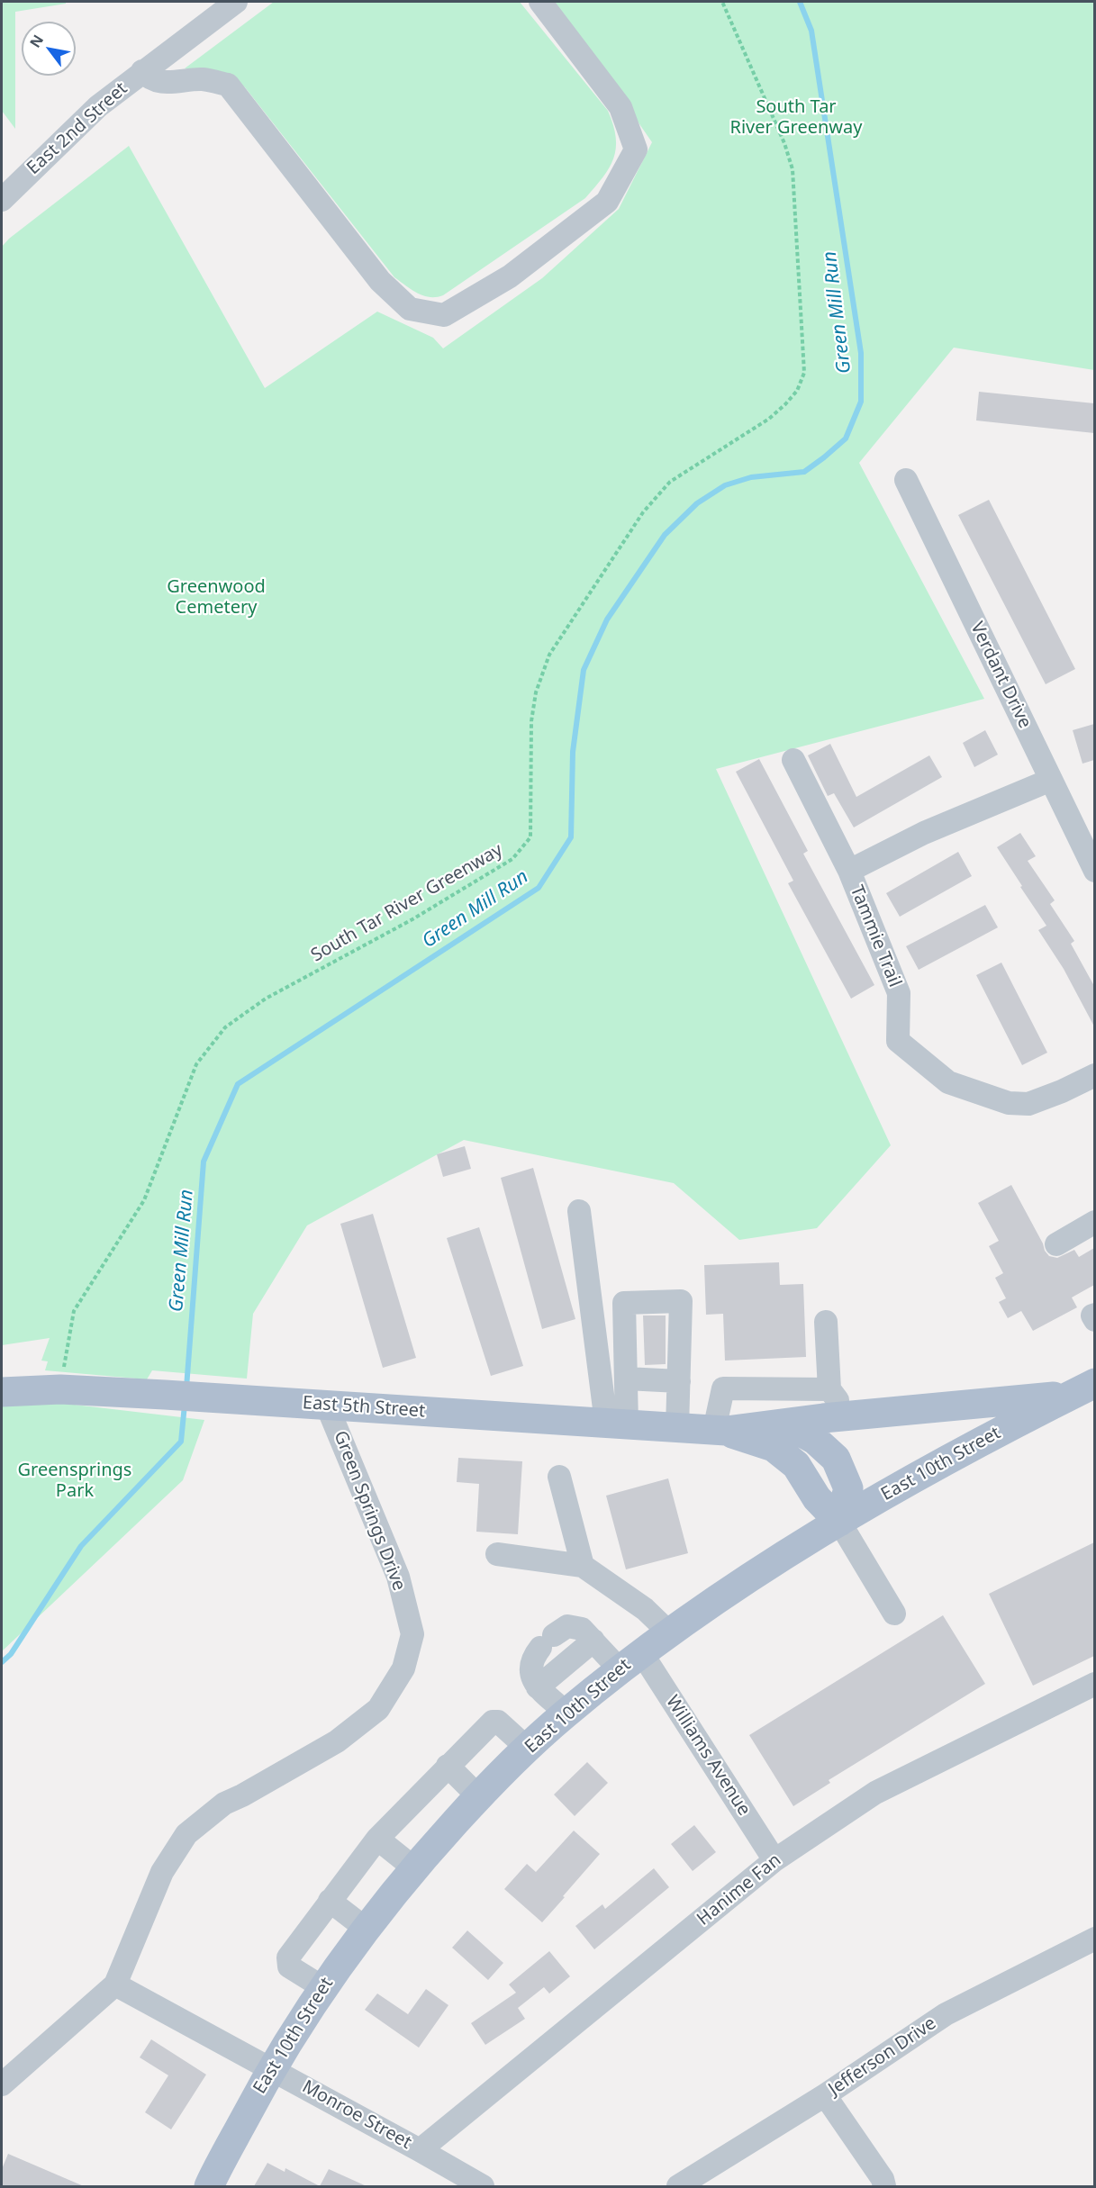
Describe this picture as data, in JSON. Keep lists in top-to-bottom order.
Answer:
{
  "streets": {
    "main road": ["East 5th Street", "East 10th Street"],
    "street": [
      "East 2nd Street",
      "Verdant Drive",
      "Tammie Trail",
      "Green Springs Drive",
      "Williams Avenue",
      "Hanime Fan",
      "Jefferson Drive",
      "Monroe Street"
    ],
    "path": ["South Tar River Greenway"]
  },
  "crossings": [
    ["East 5th Street", "East 10th Street"],
    ["East 5th Street", "Green Springs Drive"],
    ["East 10th Street", "Williams Avenue"],
    ["East 10th Street", "Monroe Street"],
    ["Green Springs Drive", "Monroe Street"],
    ["Williams Avenue", "Hanime Fan"],
    ["Hanime Fan", "Monroe Street"]
  ],
  "water": ["Green Mill Run"],
  "parks": ["South Tar River Greenway", "Greenwood Cemetery", "Greensprings Park"],
  "north": "top left"
}
